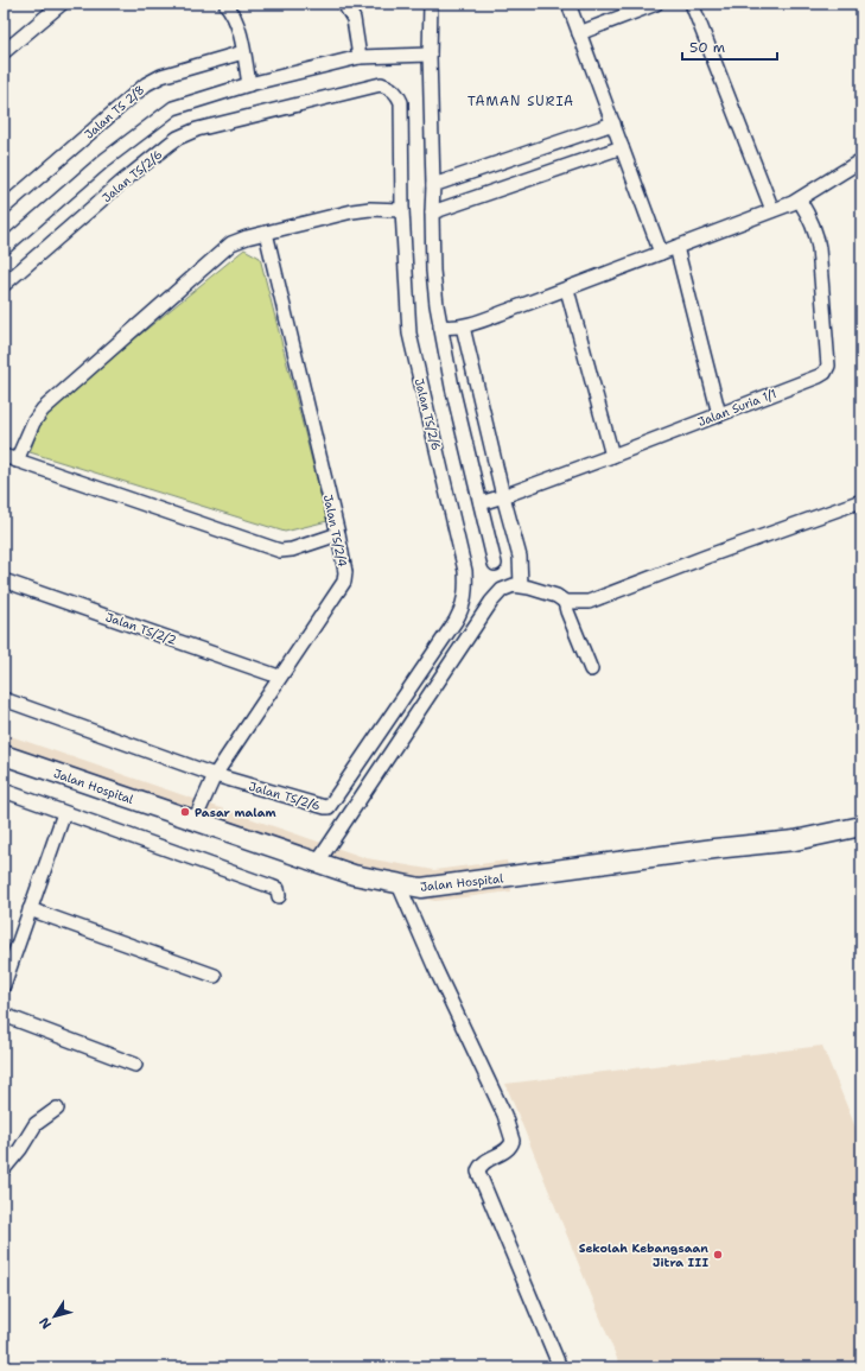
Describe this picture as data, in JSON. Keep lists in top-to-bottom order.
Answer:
{
  "streets": {
    "street": [
      "Jalan TS 2/8",
      "Jalan TS/2/6",
      "Jalan Suria 1/1",
      "Jalan TS/2/4",
      "Jalan TS/2/2",
      "Jalan Hospital"
    ]
  },
  "crossings": [
    ["Jalan TS/2/6", "Jalan TS/2/4"],
    ["Jalan TS/2/4", "Jalan TS/2/2"],
    ["Jalan TS/2/4", "Jalan Hospital"]
  ],
  "districts": ["TAMAN SURIA"],
  "places": ["Pasar malam", "Sekolah Kebangsaan Jitra III"],
  "scale_bar": "50 m",
  "north": "bottom left"
}
